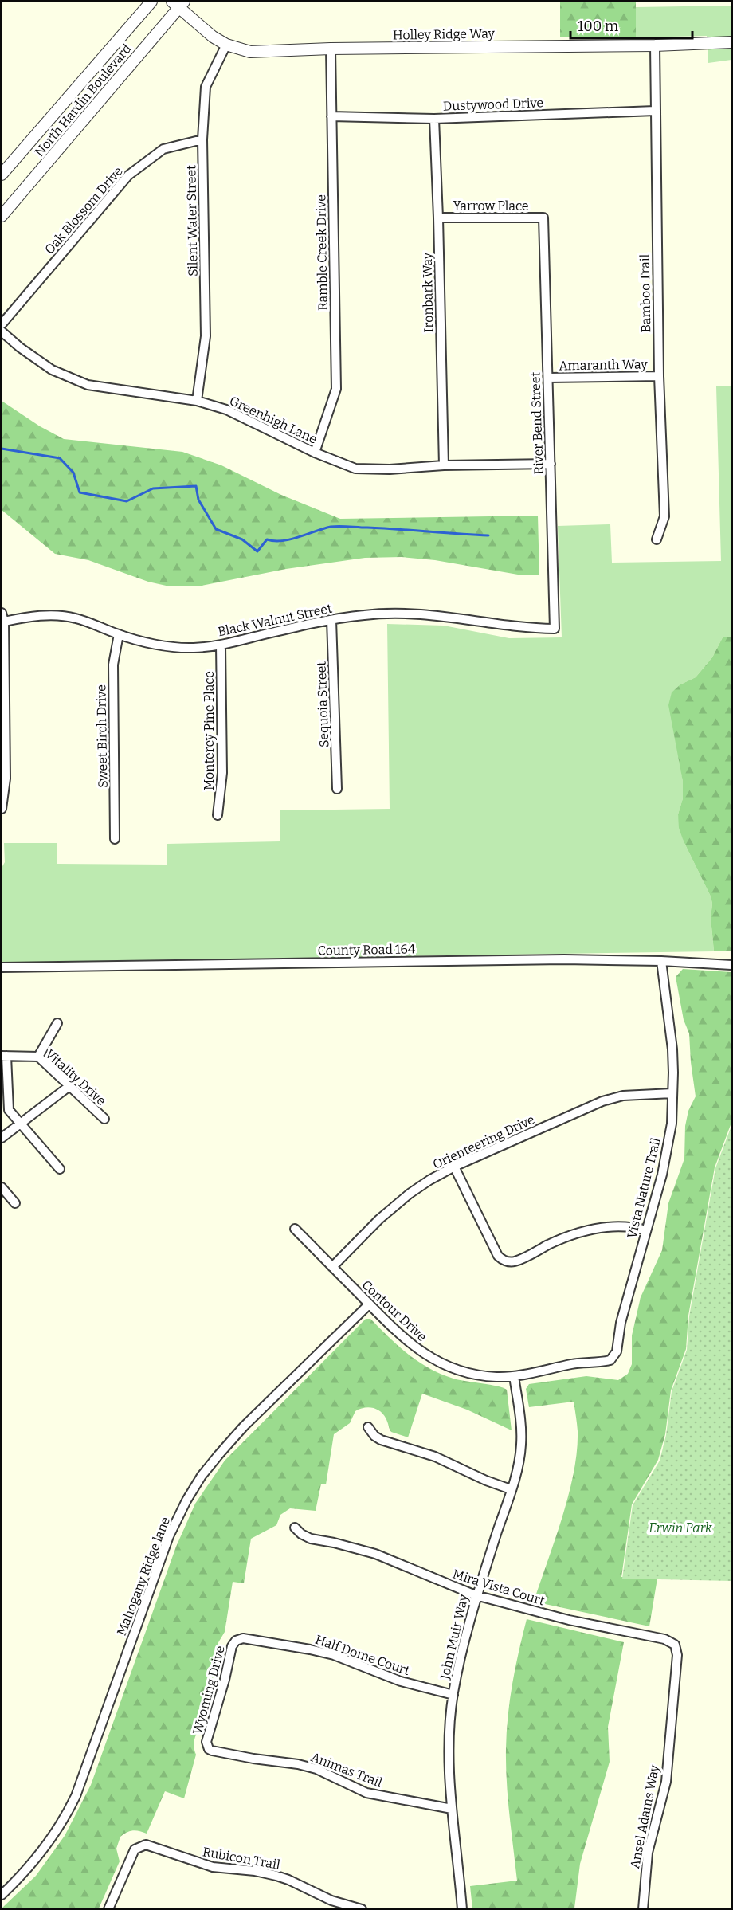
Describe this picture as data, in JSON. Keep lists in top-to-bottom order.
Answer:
{
  "streets": {
    "street": [
      "Holley Ridge Way",
      "North Hardin Boulevard",
      "Dustywood Drive",
      "Yarrow Place",
      "Oak Blossom Drive",
      "Silent Water Street",
      "Ramble Creek Drive",
      "Ironbark Way",
      "Bamboo Trail",
      "Amaranth Way",
      "Greenhigh Lane",
      "River Bend Street",
      "Black Walnut Street",
      "Sequoia Street",
      "Monterey Pine Place",
      "Sweet Birch Drive",
      "County Road 164",
      "Vitality Drive",
      "Orienteering Drive",
      "Vista Nature Trail",
      "Contour Drive",
      "Mahogany Ridge lane",
      "Mira Vista Court",
      "John Muir Way",
      "Half Dome Court",
      "Wyoming Drive",
      "Animas Trail",
      "Ansel Adams Way",
      "Rubicon Trail"
    ]
  },
  "crossings": [
    ["Holley Ridge Way", "North Hardin Boulevard"],
    ["Holley Ridge Way", "Silent Water Street"],
    ["Holley Ridge Way", "Ramble Creek Drive"],
    ["Holley Ridge Way", "Bamboo Trail"],
    ["Dustywood Drive", "Ramble Creek Drive"],
    ["Dustywood Drive", "Ironbark Way"],
    ["Dustywood Drive", "Bamboo Trail"],
    ["Yarrow Place", "Ironbark Way"],
    ["Yarrow Place", "River Bend Street"],
    ["Oak Blossom Drive", "Silent Water Street"],
    ["Silent Water Street", "Greenhigh Lane"],
    ["Ramble Creek Drive", "Greenhigh Lane"],
    ["Ironbark Way", "Greenhigh Lane"],
    ["Bamboo Trail", "Amaranth Way"],
    ["Amaranth Way", "River Bend Street"],
    ["Greenhigh Lane", "River Bend Street"],
    ["River Bend Street", "Black Walnut Street"],
    ["Black Walnut Street", "Sequoia Street"],
    ["Black Walnut Street", "Monterey Pine Place"],
    ["Black Walnut Street", "Sweet Birch Drive"],
    ["County Road 164", "Vista Nature Trail"],
    ["Orienteering Drive", "Vista Nature Trail"],
    ["Orienteering Drive", "Contour Drive"],
    ["Vista Nature Trail", "Contour Drive"],
    ["Contour Drive", "Mahogany Ridge lane"],
    ["Contour Drive", "John Muir Way"],
    ["Mira Vista Court", "John Muir Way"],
    ["Mira Vista Court", "Ansel Adams Way"],
    ["John Muir Way", "Half Dome Court"],
    ["John Muir Way", "Animas Trail"],
    ["Half Dome Court", "Wyoming Drive"],
    ["Wyoming Drive", "Animas Trail"]
  ],
  "parks": ["Erwin Park"],
  "scale_bar": "100 m"
}
